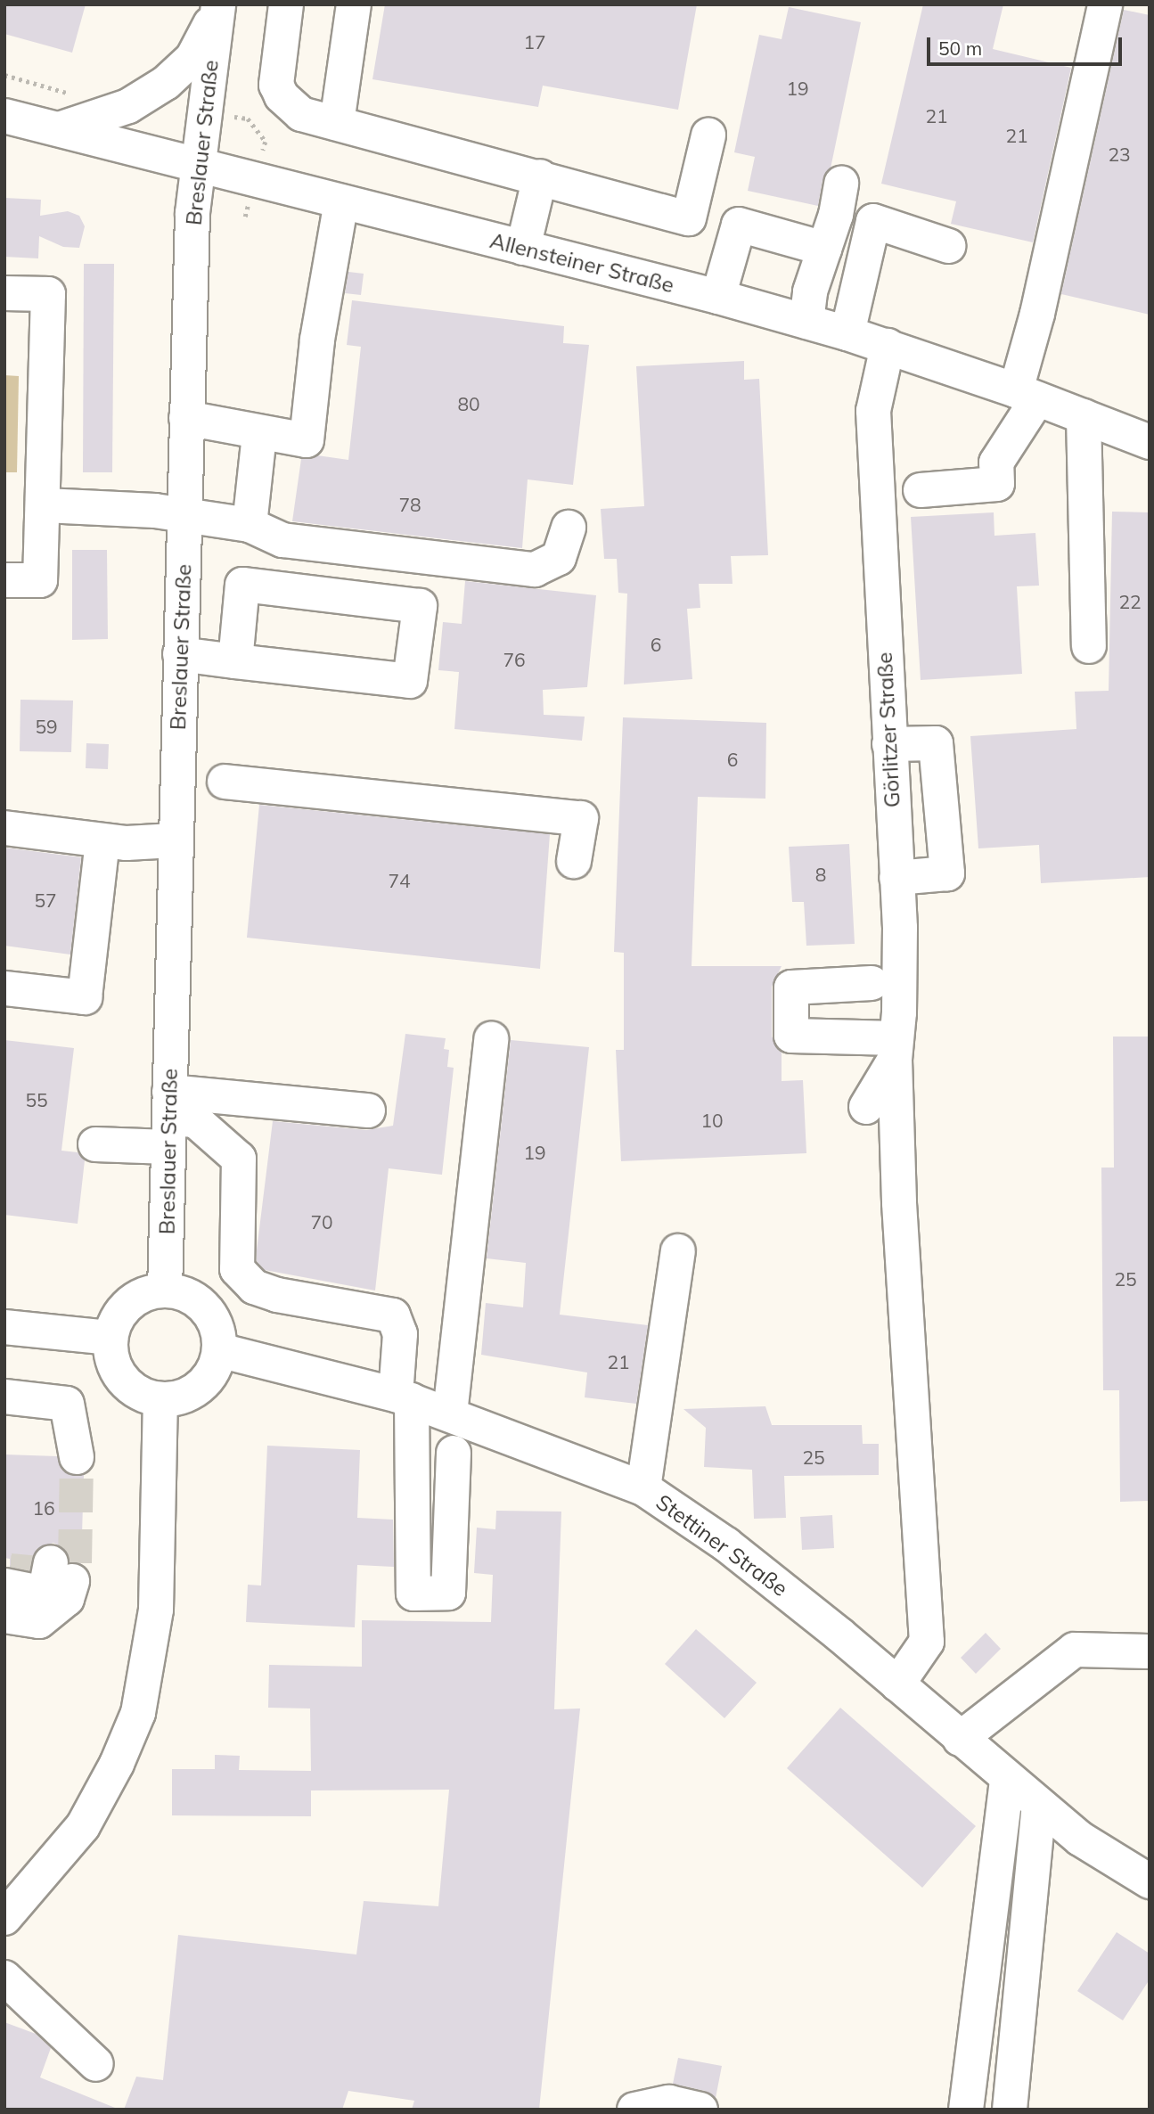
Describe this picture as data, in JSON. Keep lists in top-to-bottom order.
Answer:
{
  "streets": {
    "street": [
      "Breslauer Straße",
      "Allensteiner Straße",
      "Görlitzer Straße",
      "Stettiner Straße"
    ]
  },
  "crossings": [
    ["Breslauer Straße", "Allensteiner Straße"],
    ["Breslauer Straße", "Stettiner Straße"],
    ["Allensteiner Straße", "Görlitzer Straße"]
  ],
  "house_numbers": [
    "17",
    "19",
    "21",
    "21",
    "23",
    "80",
    "78",
    "22",
    "6",
    "76",
    "59",
    "6",
    "8",
    "74",
    "57",
    "55",
    "10",
    "19",
    "70",
    "25",
    "21",
    "25",
    "16"
  ],
  "scale_bar": "50 m"
}
